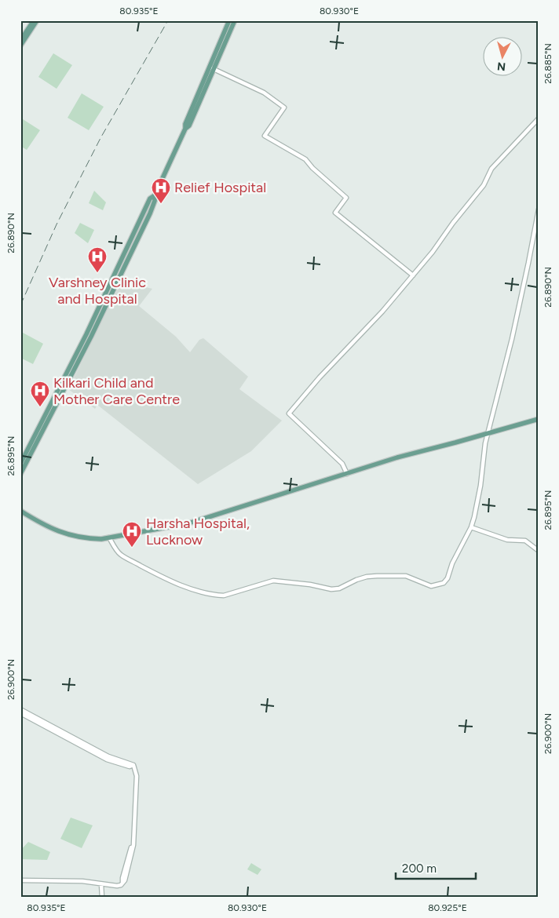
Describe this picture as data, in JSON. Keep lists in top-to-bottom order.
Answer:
{
  "places": {
    "hospital": [
      "Relief Hospital",
      "Varshney Clinic and Hospital",
      "Kilkari Child and Mother Care Centre",
      "Harsha Hospital, Lucknow"
    ]
  },
  "scale_bar": "200 m",
  "north": "bottom",
  "coordinates": [
    "80.935°E",
    "80.930°E",
    "26.885°N",
    "26.890°N",
    "26.895°N",
    "26.900°N",
    "80.925°E"
  ]
}
